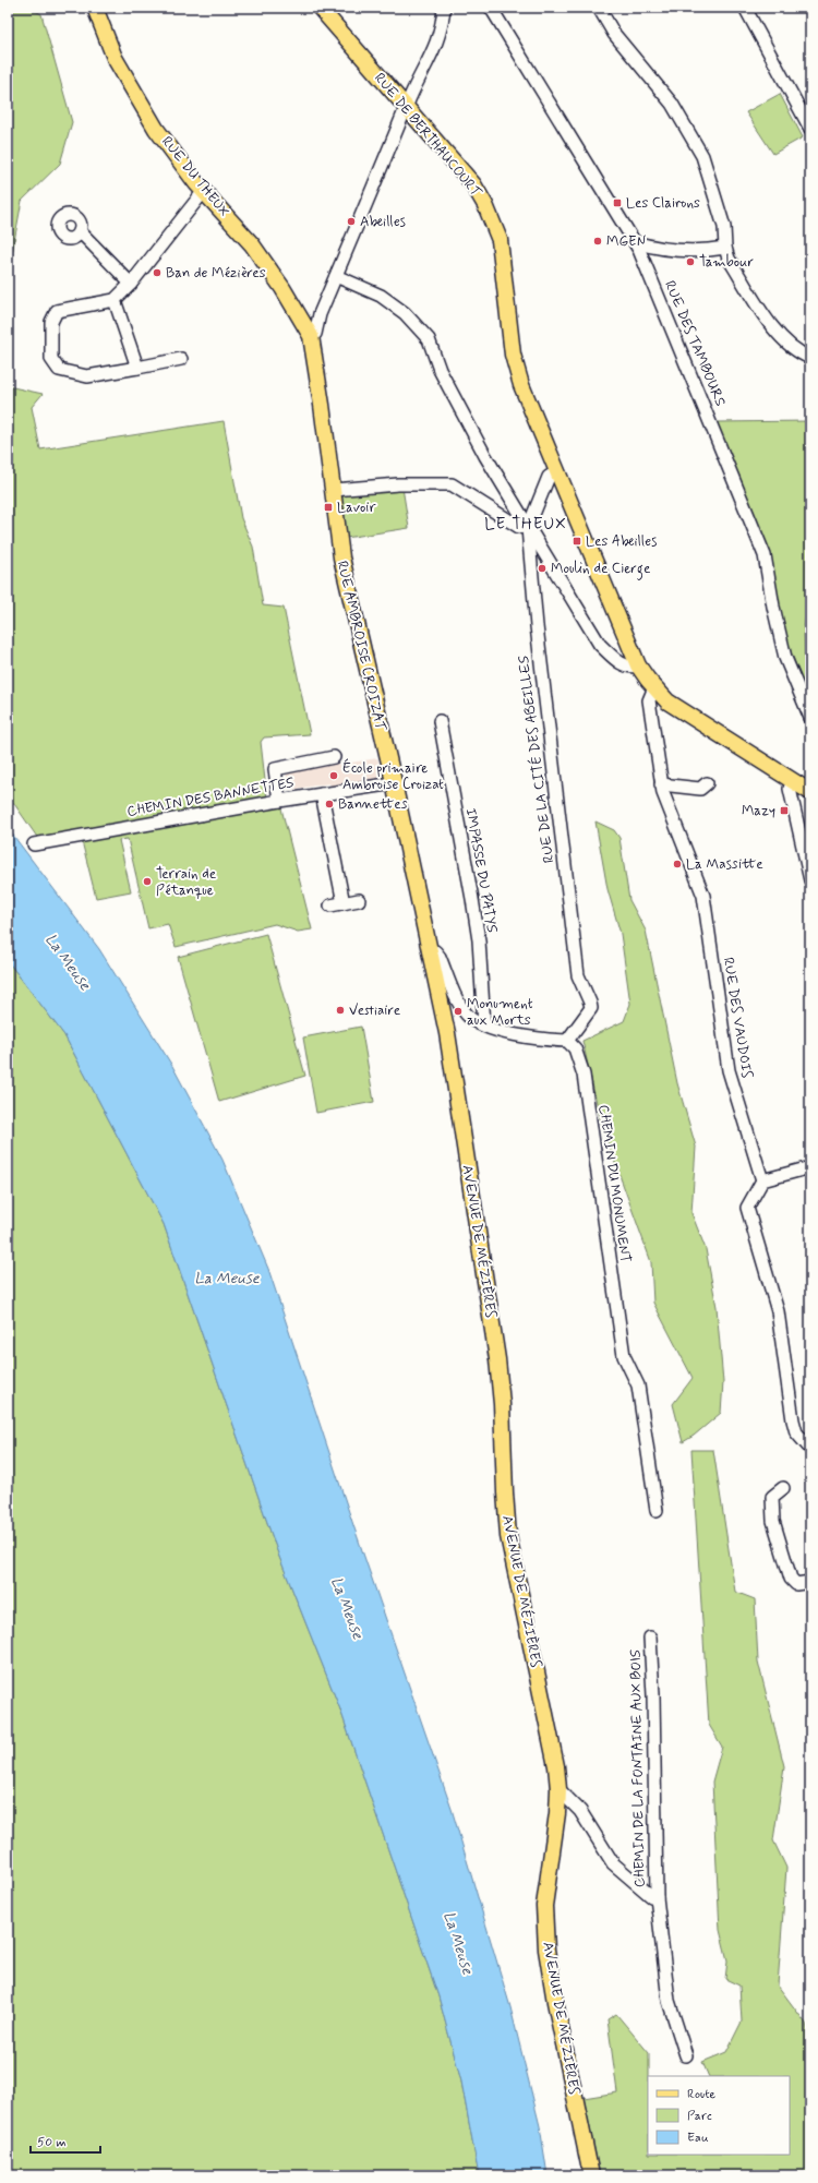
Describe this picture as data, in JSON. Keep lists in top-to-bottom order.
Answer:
{
  "streets": {
    "main road": [
      "RUE DE BERTHAUCOURT",
      "RUE DU THEUX",
      "RUE AMBROISE CROIZAT",
      "AVENUE DE MÉZIÈRES"
    ],
    "street": [
      "RUE DES TAMBOURS",
      "RUE DE LA CITÉ DES ABEILLES",
      "CHEMIN DES BANNETTES",
      "IMPASSE DU PATYS",
      "RUE DES VAUDOIS",
      "CHEMIN DU MONUMENT",
      "CHEMIN DE LA FONTAINE AUX BOIS"
    ]
  },
  "crossings": [
    ["RUE DE BERTHAUCOURT", "RUE DE LA CITÉ DES ABEILLES"],
    ["RUE DE BERTHAUCOURT", "RUE DES VAUDOIS"],
    ["RUE DU THEUX", "RUE AMBROISE CROIZAT"],
    ["RUE AMBROISE CROIZAT", "CHEMIN DES BANNETTES"],
    ["RUE AMBROISE CROIZAT", "AVENUE DE MÉZIÈRES"],
    ["RUE DE LA CITÉ DES ABEILLES", "CHEMIN DU MONUMENT"],
    ["AVENUE DE MÉZIÈRES", "CHEMIN DE LA FONTAINE AUX BOIS"]
  ],
  "districts": ["LE THEUX"],
  "water": ["La Meuse"],
  "places": {
    "transit": [
      "Les Clairons",
      "Lavoir",
      "Les Abeilles",
      "Mazy"
    ],
    "other": [
      "Abeilles",
      "MGEN",
      "Tambour",
      "Ban de Mézières",
      "Moulin de Cierge",
      "École primaire Ambroise Croizat",
      "Bannettes",
      "La Massitte",
      "Terrain de Pétanque",
      "Vestiaire",
      "Monument aux Morts"
    ]
  },
  "legend": ["Route", "Parc", "Eau"],
  "scale_bar": "50 m"
}
